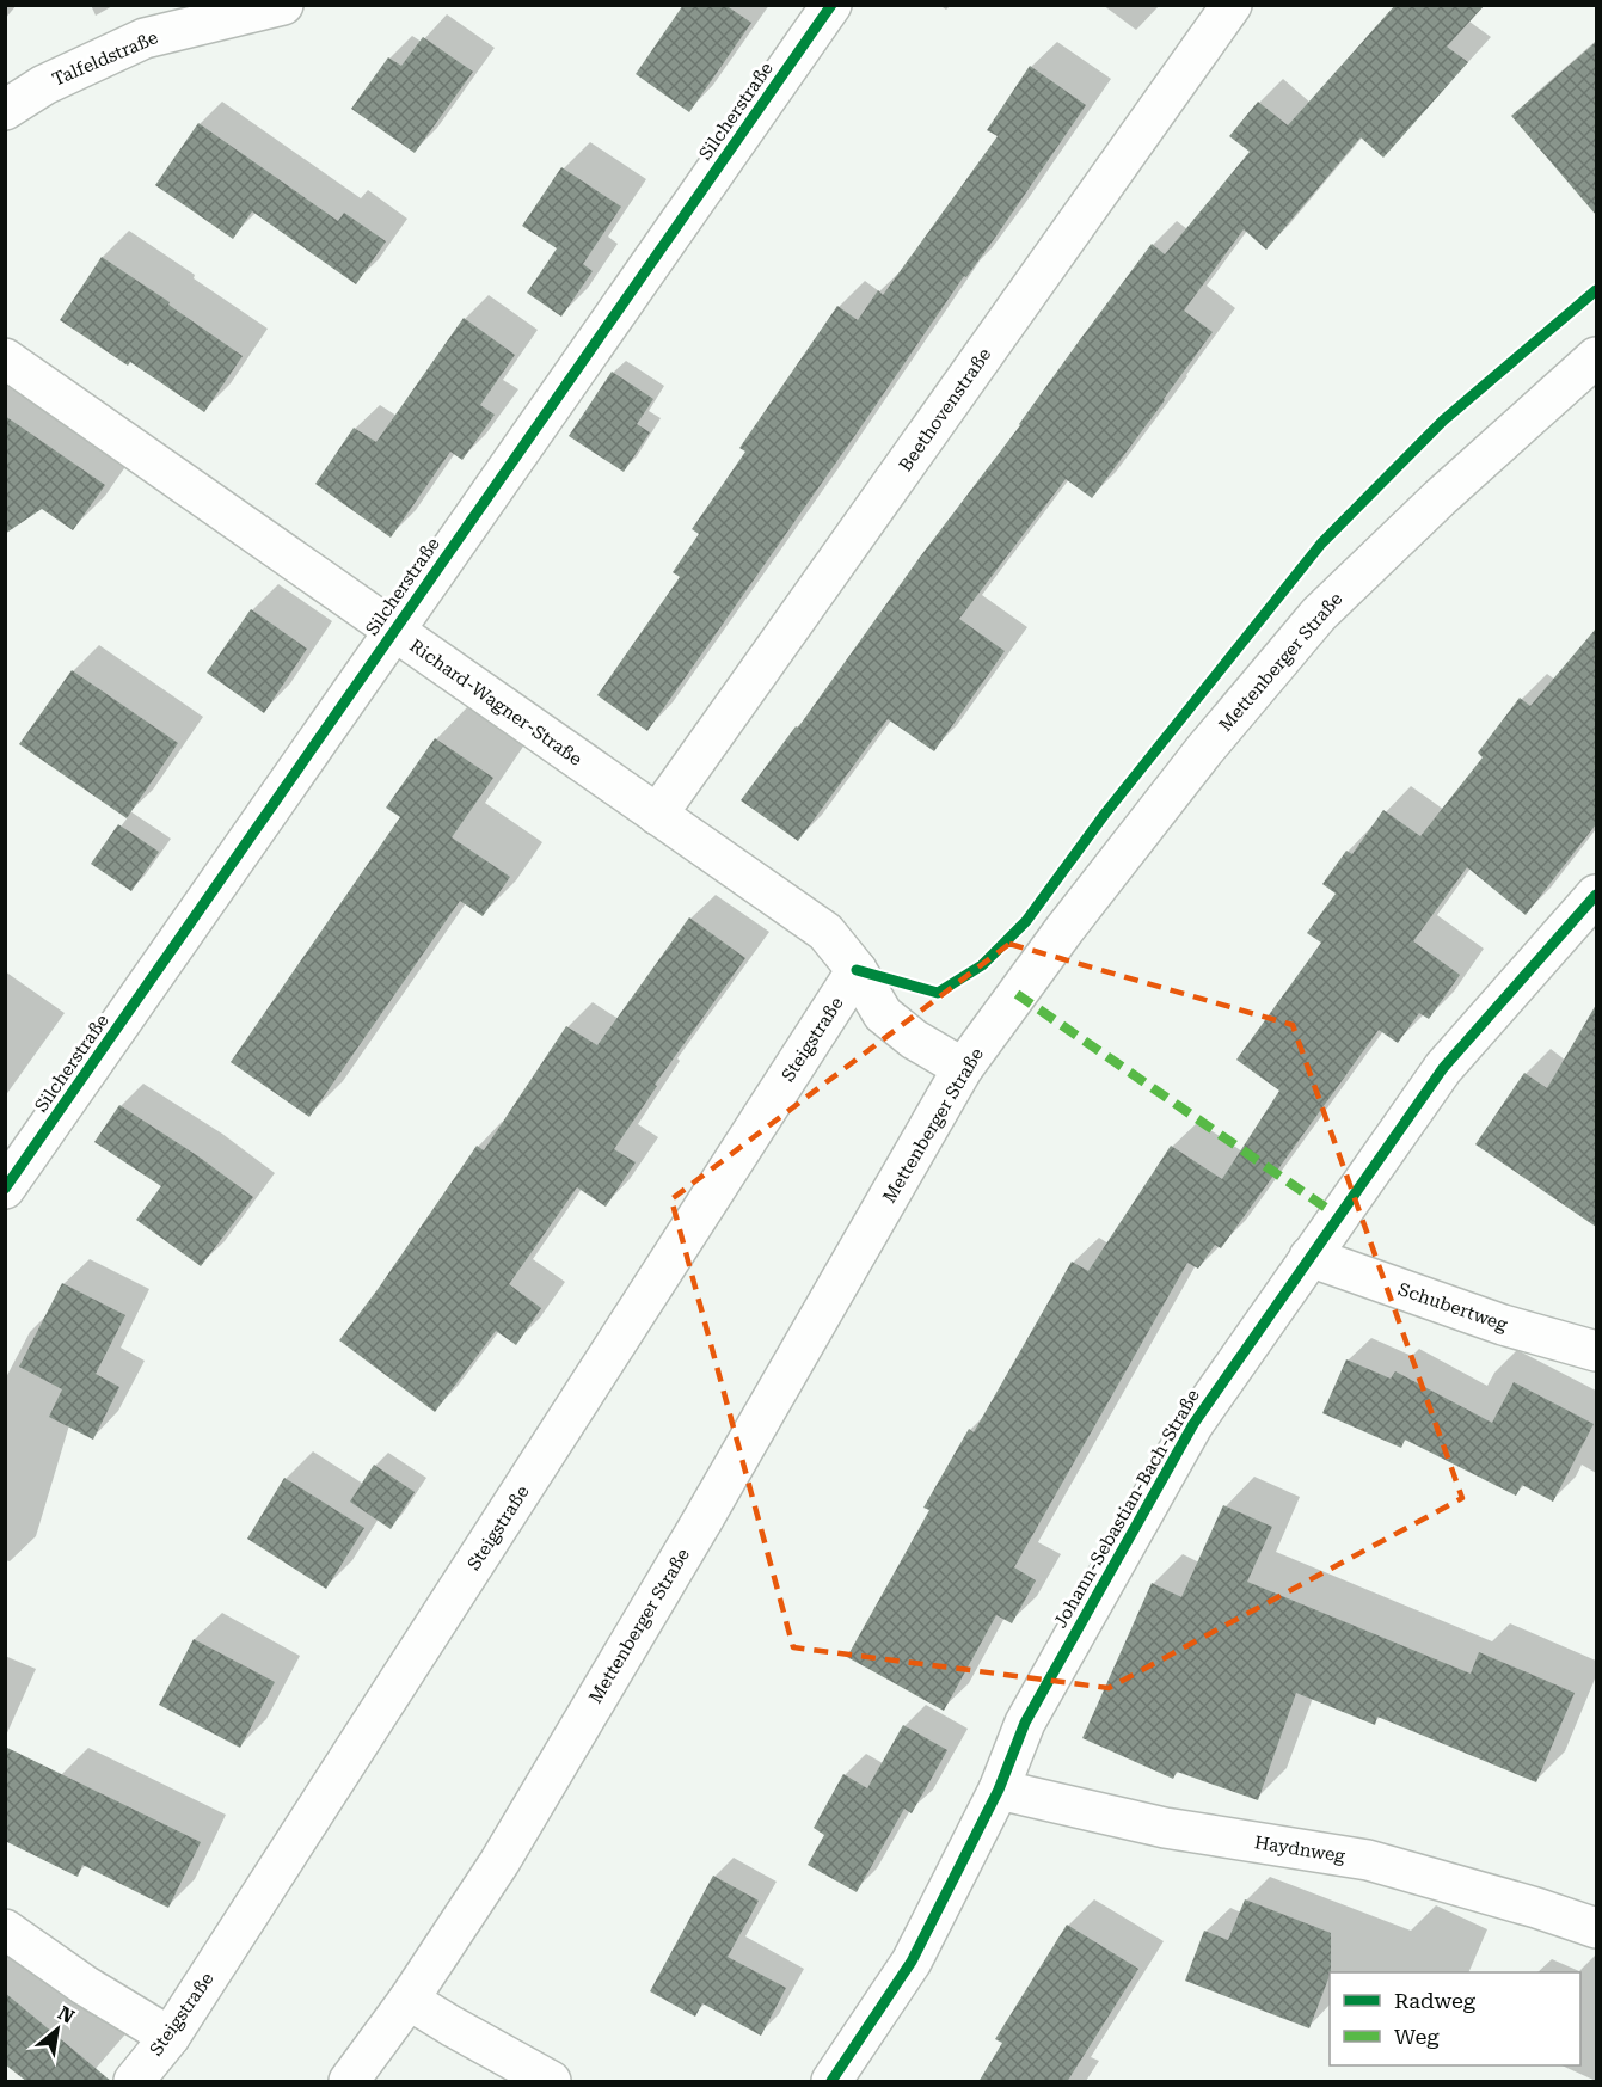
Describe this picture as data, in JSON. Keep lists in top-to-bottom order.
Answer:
{
  "streets": {
    "street": [
      "Talfeldstraße",
      "Silcherstraße",
      "Beethovenstraße",
      "Mettenberger Straße",
      "Richard-Wagner-Straße",
      "Steigstraße",
      "Schubertweg",
      "Johann-Sebastian-Bach-Straße",
      "Haydnweg"
    ]
  },
  "crossings": [
    ["Silcherstraße", "Richard-Wagner-Straße"],
    ["Beethovenstraße", "Richard-Wagner-Straße"],
    ["Mettenberger Straße", "Richard-Wagner-Straße"],
    ["Richard-Wagner-Straße", "Steigstraße"],
    ["Schubertweg", "Johann-Sebastian-Bach-Straße"],
    ["Johann-Sebastian-Bach-Straße", "Haydnweg"]
  ],
  "legend": ["Radweg", "Weg"],
  "north": "top right"
}
